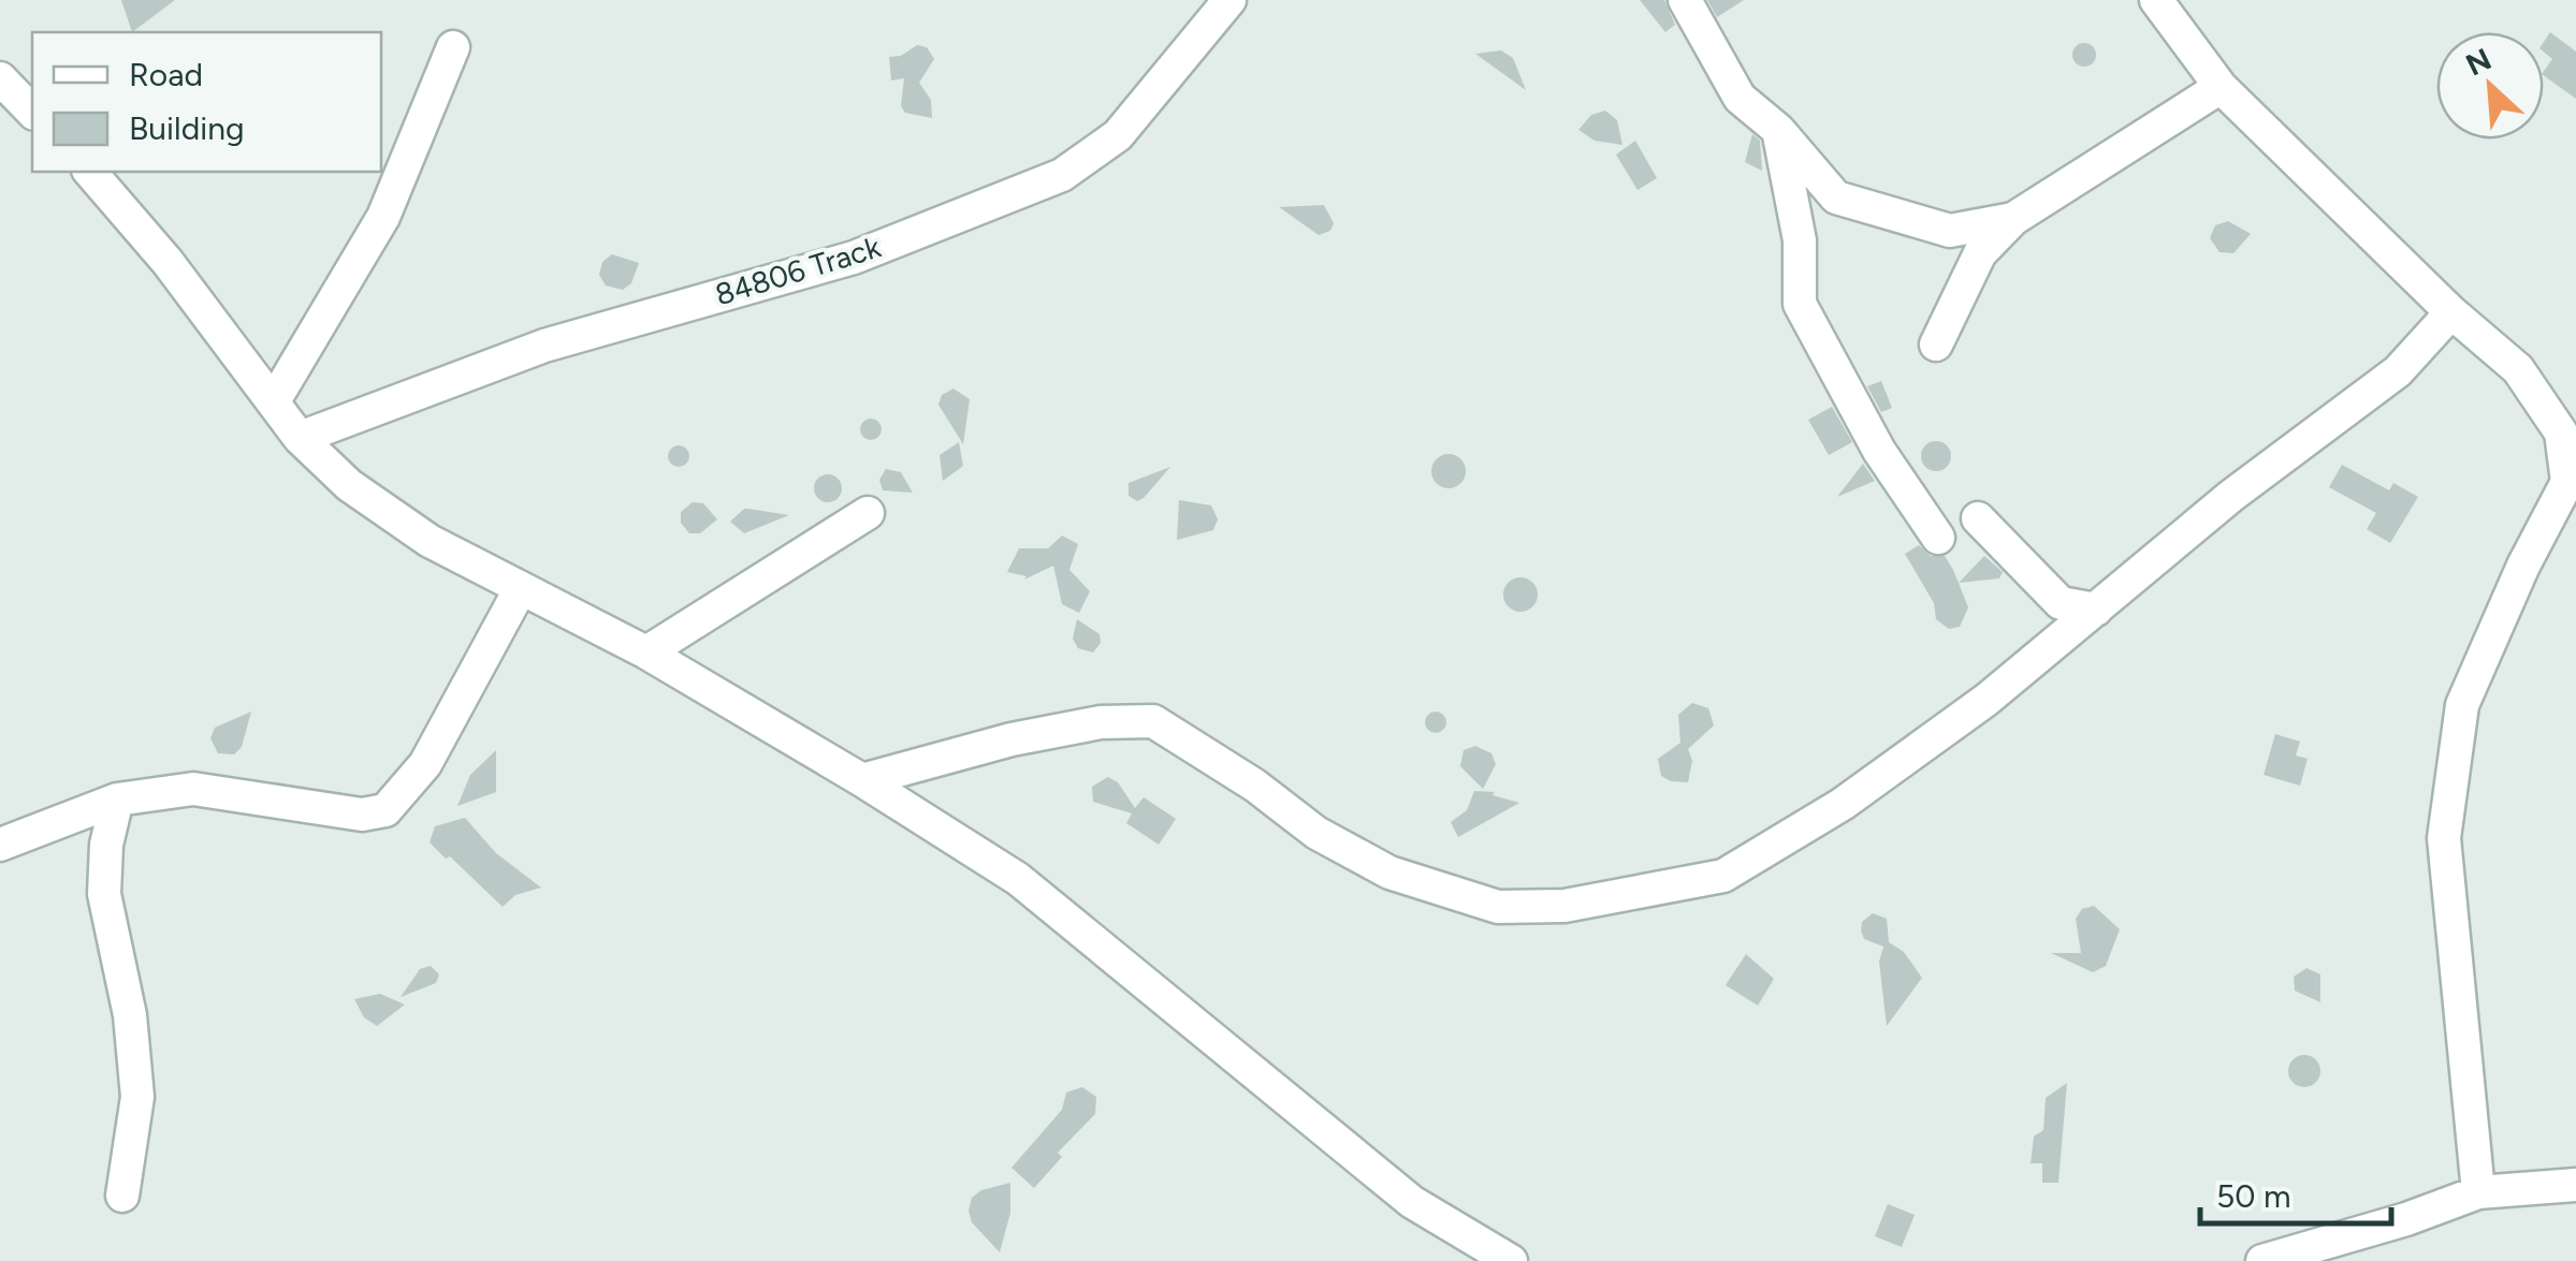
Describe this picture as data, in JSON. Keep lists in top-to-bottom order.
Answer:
{
  "streets": {
    "street": ["84806 Track"]
  },
  "legend": ["Road", "Building"],
  "scale_bar": "50 m",
  "north": "top left"
}
